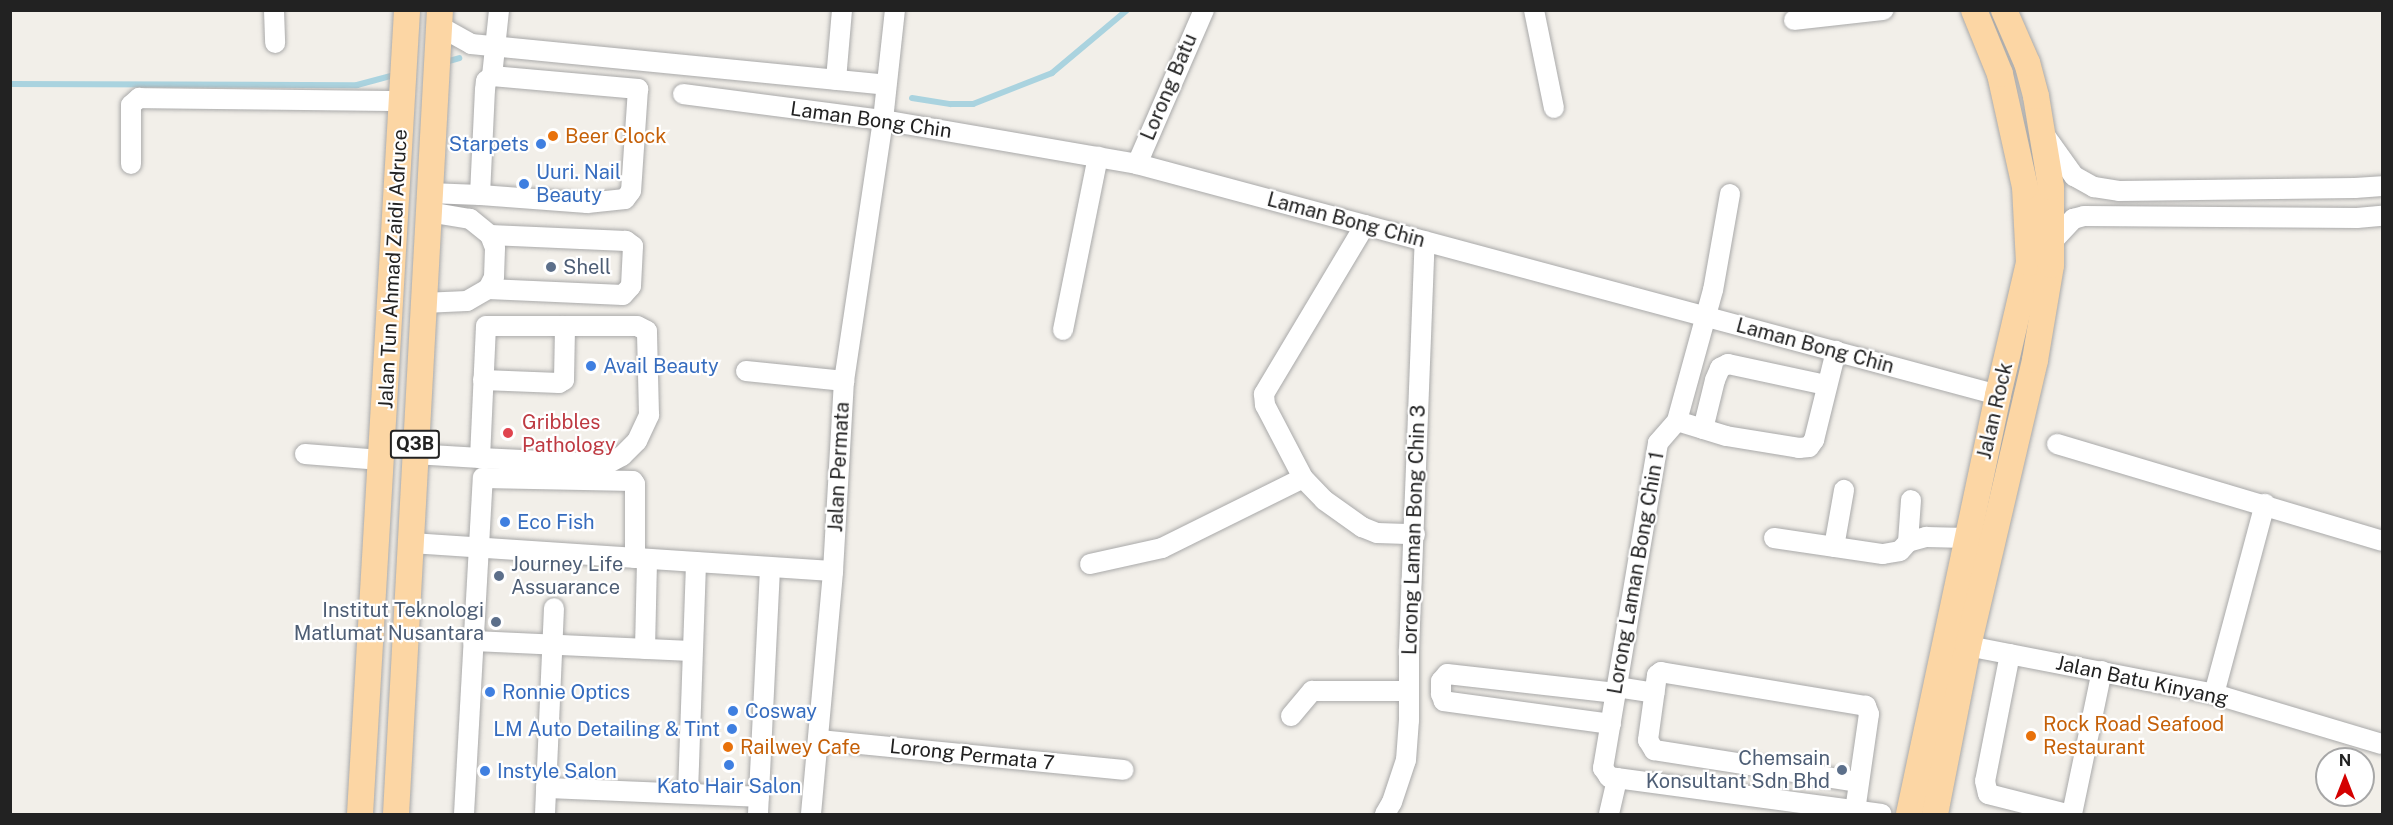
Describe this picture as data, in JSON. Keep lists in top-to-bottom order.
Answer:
{
  "streets": {
    "main road": ["Jalan Tun Ahmad Zaidi Adruce", "Jalan Rock", "Q3B"],
    "street": [
      "Lorong Batu",
      "Laman Bong Chin",
      "Jalan Permata",
      "Lorong Laman Bong Chin 3",
      "Lorong Laman Bong Chin 1",
      "Jalan Batu Kinyang",
      "Lorong Permata 7"
    ]
  },
  "crossings": [
    ["Lorong Batu", "Laman Bong Chin"],
    ["Laman Bong Chin", "Jalan Rock"],
    ["Laman Bong Chin", "Jalan Permata"],
    ["Laman Bong Chin", "Lorong Laman Bong Chin 3"],
    ["Laman Bong Chin", "Lorong Laman Bong Chin 1"],
    ["Jalan Rock", "Jalan Batu Kinyang"],
    ["Jalan Permata", "Lorong Permata 7"]
  ],
  "places": [
    "Beer Clock",
    "Starpets",
    "Uuri. Nail Beauty",
    "Shell",
    "Avail Beauty",
    "Gribbles Pathology",
    "Eco Fish",
    "Journey Life Assuarance",
    "Institut Teknologi Matlumat Nusantara",
    "Ronnie Optics",
    "Cosway",
    "LM Auto Detailing & Tint",
    "Rock Road Seafood Restaurant",
    "Railwey Cafe",
    "Kato Hair Salon",
    "Chemsain Konsultant Sdn Bhd",
    "Instyle Salon"
  ],
  "north": "top"
}
